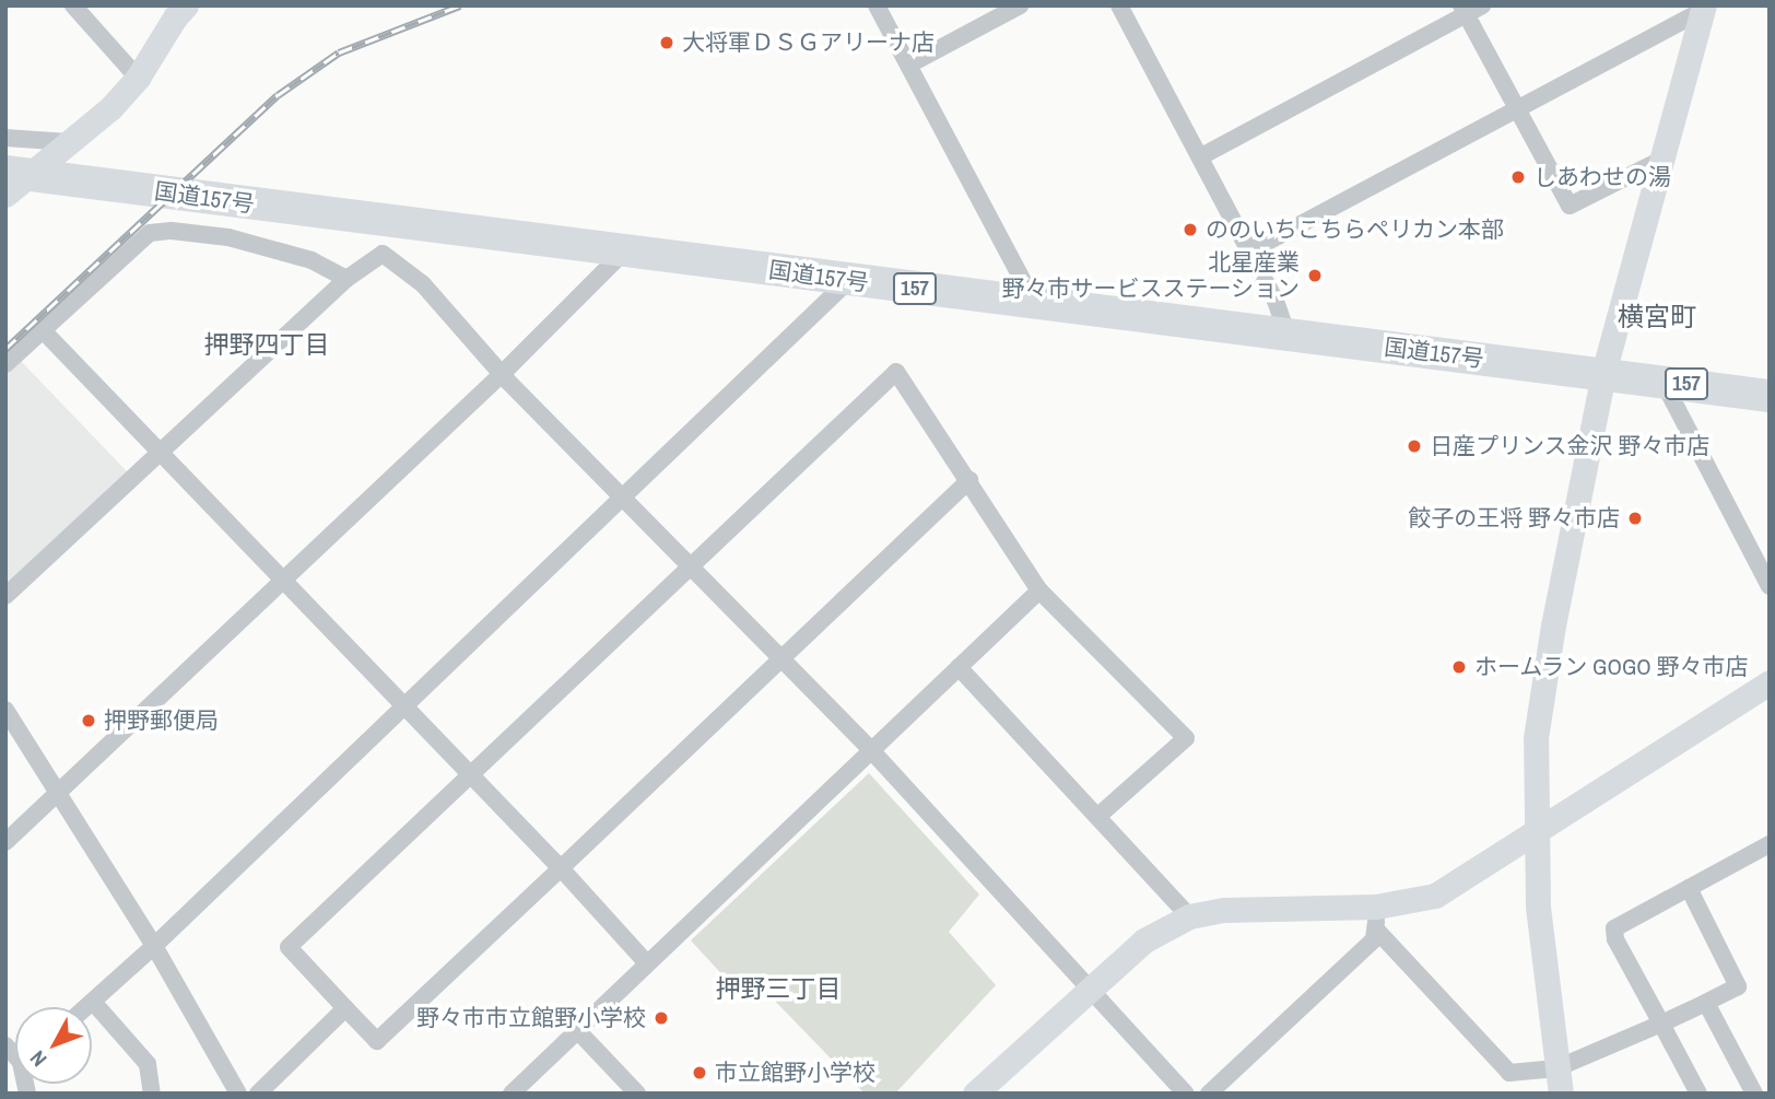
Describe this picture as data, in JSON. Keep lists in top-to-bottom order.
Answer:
{
  "streets": {
    "highway": ["国道157号", "157"]
  },
  "districts": ["横宮町", "押野四丁目", "押野三丁目"],
  "places": [
    "大将軍ＤＳＧアリーナ店",
    "しあわせの湯",
    "ののいちこちらペリカン本部",
    "北星産業 野々市サービスステーション",
    "日産プリンス金沢 野々市店",
    "餃子の王将 野々市店",
    "ホームラン GOGO 野々市店",
    "押野郵便局",
    "野々市市立館野小学校",
    "市立館野小学校"
  ],
  "north": "bottom left"
}
